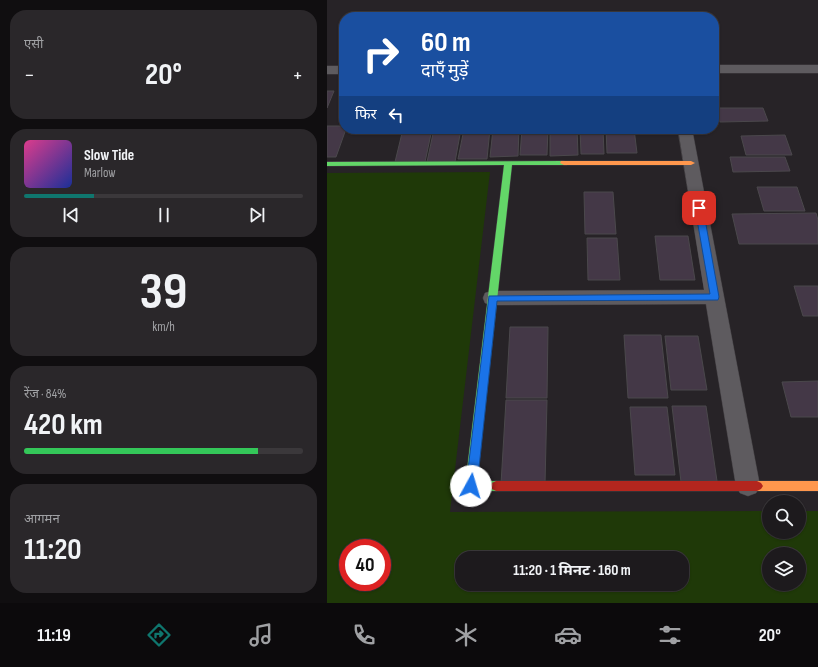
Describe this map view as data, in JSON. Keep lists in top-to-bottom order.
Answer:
{
  "page": {
    "tile": [
      "एसी",
      ["39", "km/h"],
      ["रेंज · 84%", "420 km"],
      ["आगमन", "11:20"]
    ],
    "turn": ["60 m", "दाएँ मुड़ें"],
    "heat": ["−", "20°", "+"],
    "then": "फिर",
    "song": ["Slow Tide", "Marlow"],
    "limit": "40",
    "trip": "11:20 · 1 मिनट · 160 m",
    "tabs": ["11:19", "20°"]
  }
}
